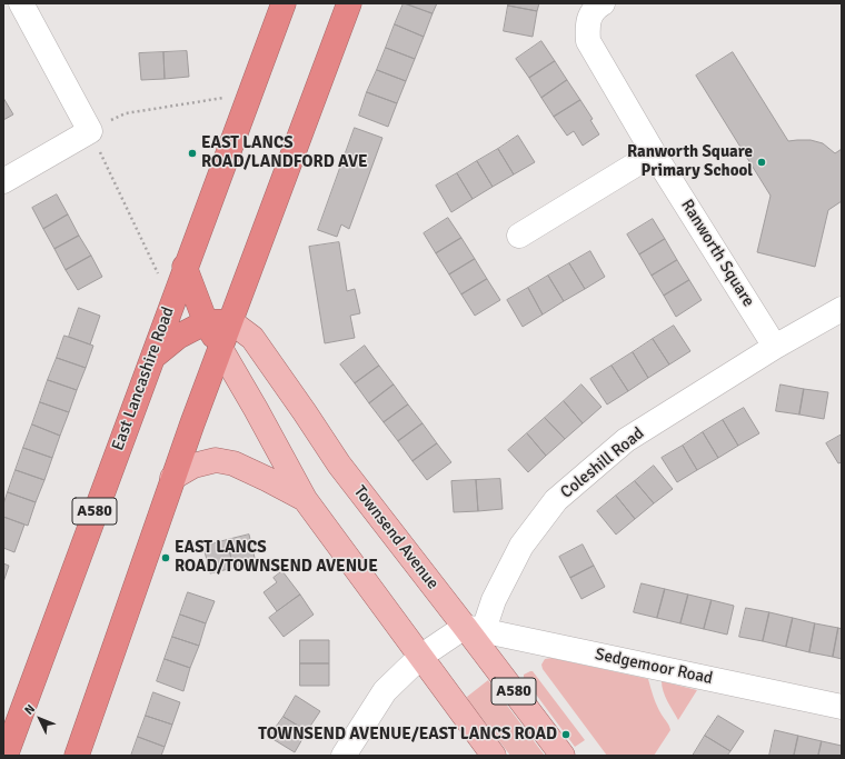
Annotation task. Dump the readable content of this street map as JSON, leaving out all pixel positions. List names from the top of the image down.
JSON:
{
  "streets": {
    "highway": ["East Lancashire Road", "A580"],
    "main road": ["Townsend Avenue"],
    "street": ["Ranworth Square", "Coleshill Road", "Sedgemoor Road"]
  },
  "crossings": [
    ["Ranworth Square", "Coleshill Road"],
    ["Coleshill Road", "Townsend Avenue"],
    ["Coleshill Road", "Sedgemoor Road"],
    ["Townsend Avenue", "Sedgemoor Road"]
  ],
  "places": [
    "EAST LANCS ROAD/LANDFORD AVE",
    "Ranworth Square Primary School",
    "EAST LANCS ROAD/TOWNSEND AVENUE",
    "TOWNSEND AVENUE/EAST LANCS ROAD"
  ],
  "north": "top left"
}
